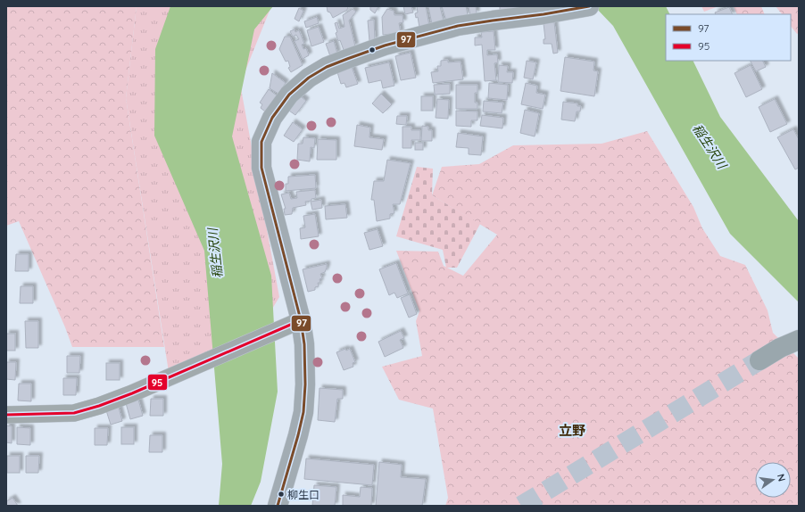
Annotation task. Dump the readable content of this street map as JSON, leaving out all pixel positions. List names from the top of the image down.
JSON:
{
  "districts": ["立野"],
  "water": ["稲生沢川"],
  "places": ["柳生口"],
  "lines": ["transit line 97", "transit line 95"],
  "legend": ["97", "95"],
  "north": "right"
}
